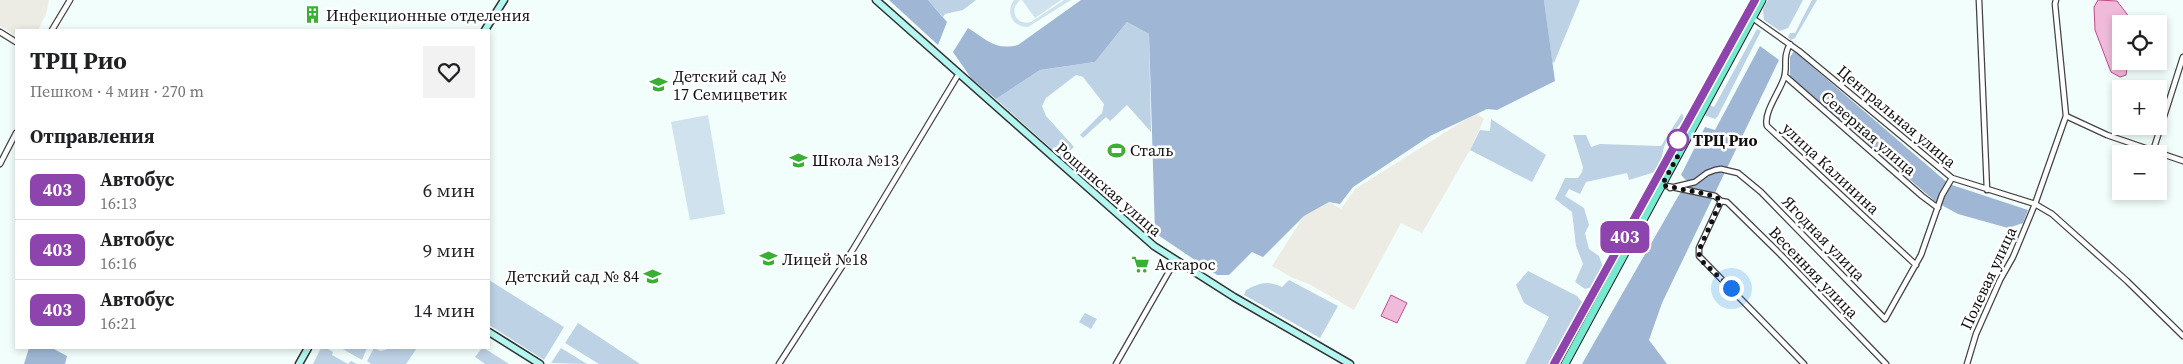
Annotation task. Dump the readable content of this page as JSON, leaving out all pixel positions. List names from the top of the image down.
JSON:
{
  "streets": {
    "main road": ["Рощинская улица"],
    "street": [
      "Центральная улица",
      "Северная улица",
      "улица Калинина",
      "Ягодная улица",
      "Весенняя улица",
      "Полевая улица"
    ]
  },
  "crossings": [
    ["Центральная улица", "Полевая улица"],
    ["Северная улица", "улица Калинина"],
    ["улица Калинина", "Ягодная улица"],
    ["Ягодная улица", "Весенняя улица"]
  ],
  "places": {
    "building": ["Инфекционные отделения"],
    "school or university": [
      "Детский сад № 17 Семицветик",
      "Школа №13",
      "Лицей №18",
      "Детский сад № 84"
    ],
    "other": ["ТРЦ Рио"],
    "sports": ["Сталь"],
    "supermarket": ["Аскарос"]
  },
  "lines": ["bus line 403"],
  "page": {
    "on_map": "403",
    "map_buttons": ["+", "−"],
    "heading": [
      ["ТРЦ Рио", "Пешком · 4 мин · 270 m"],
      "Отправления"
    ],
    "list": [
      {
        "mark": "403",
        "name": "Автобус",
        "note": "16:13",
        "value": "6 мин"
      },
      {
        "mark": "403",
        "name": "Автобус",
        "note": "16:16",
        "value": "9 мин"
      },
      {
        "mark": "403",
        "name": "Автобус",
        "note": "16:21",
        "value": "14 мин"
      }
    ]
  }
}
